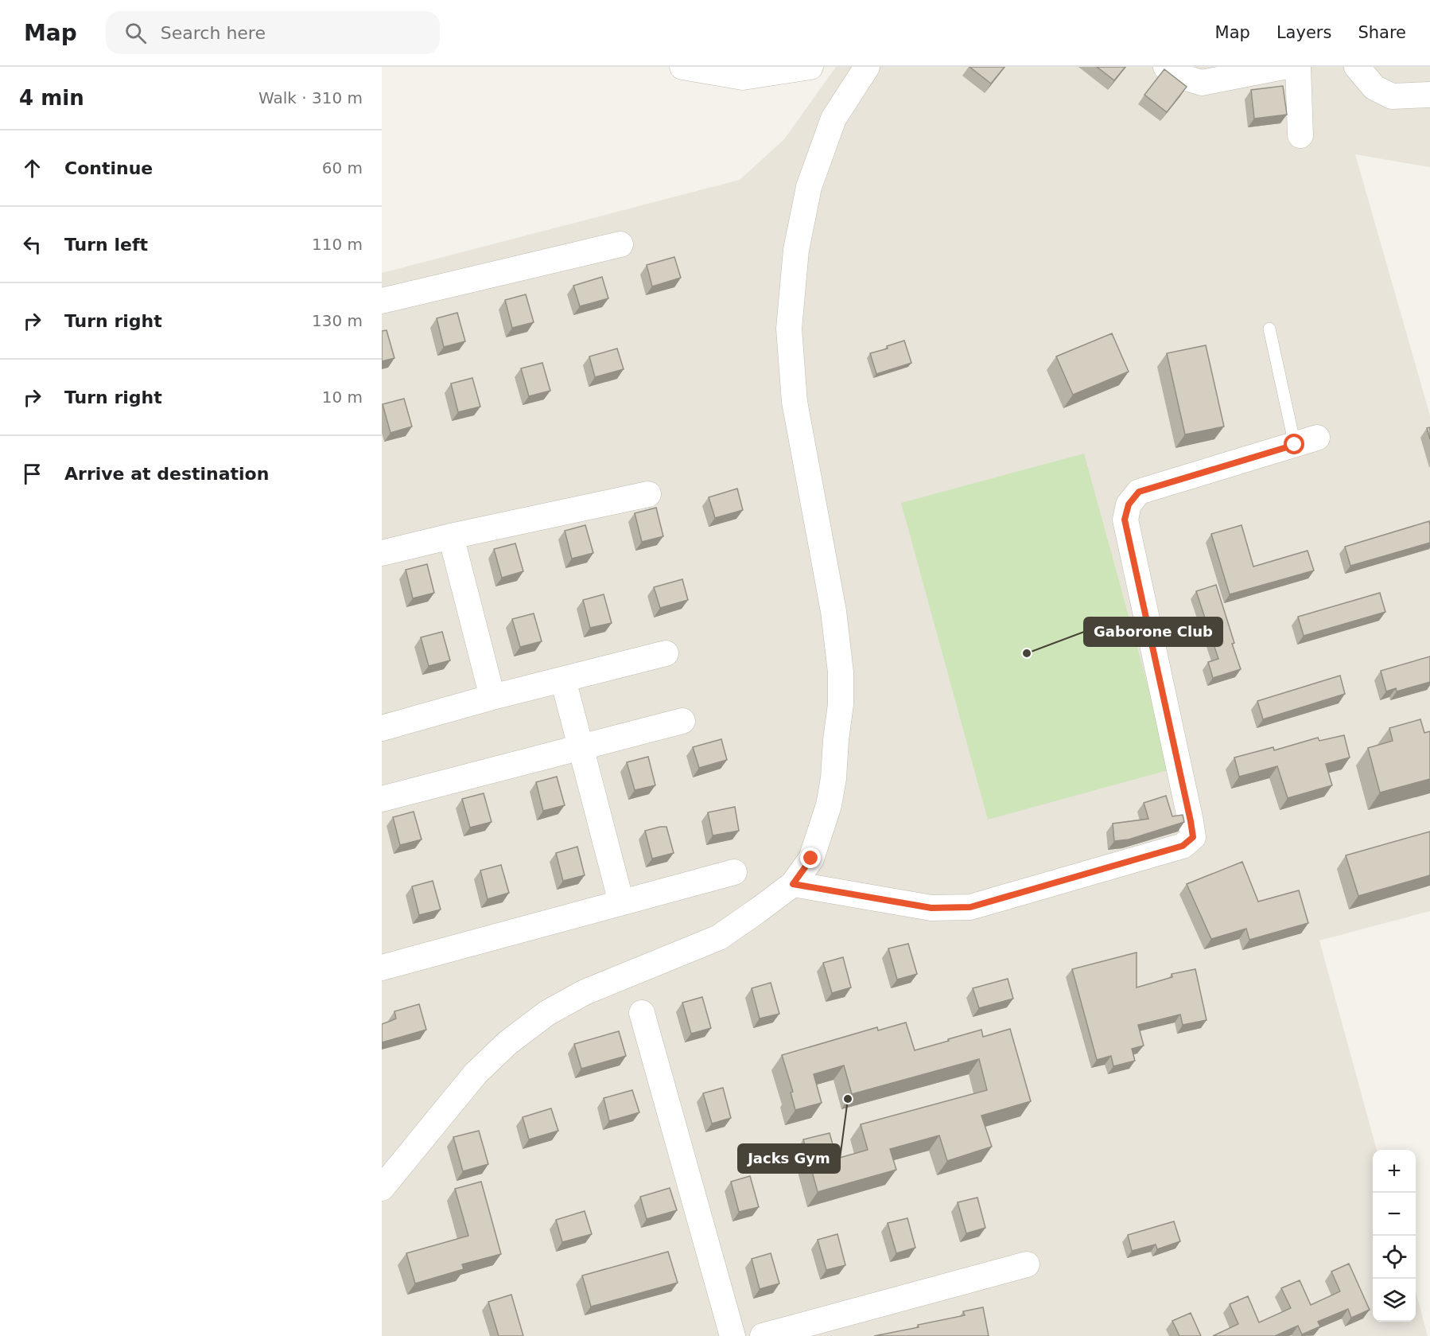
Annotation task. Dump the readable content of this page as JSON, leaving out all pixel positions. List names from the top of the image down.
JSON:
{
  "places": ["Gaborone Club", "Jacks Gym"],
  "page": {
    "header": "Map",
    "search": "Search here",
    "nav": ["Map", "Layers", "Share"],
    "heading": ["4 min", "Walk · 310 m"],
    "list": [
      ["Continue", "60 m"],
      ["Turn left", "110 m"],
      ["Turn right", "130 m"],
      ["Turn right", "10 m"],
      "Arrive at destination"
    ],
    "map_buttons": ["+", "−"]
  }
}
